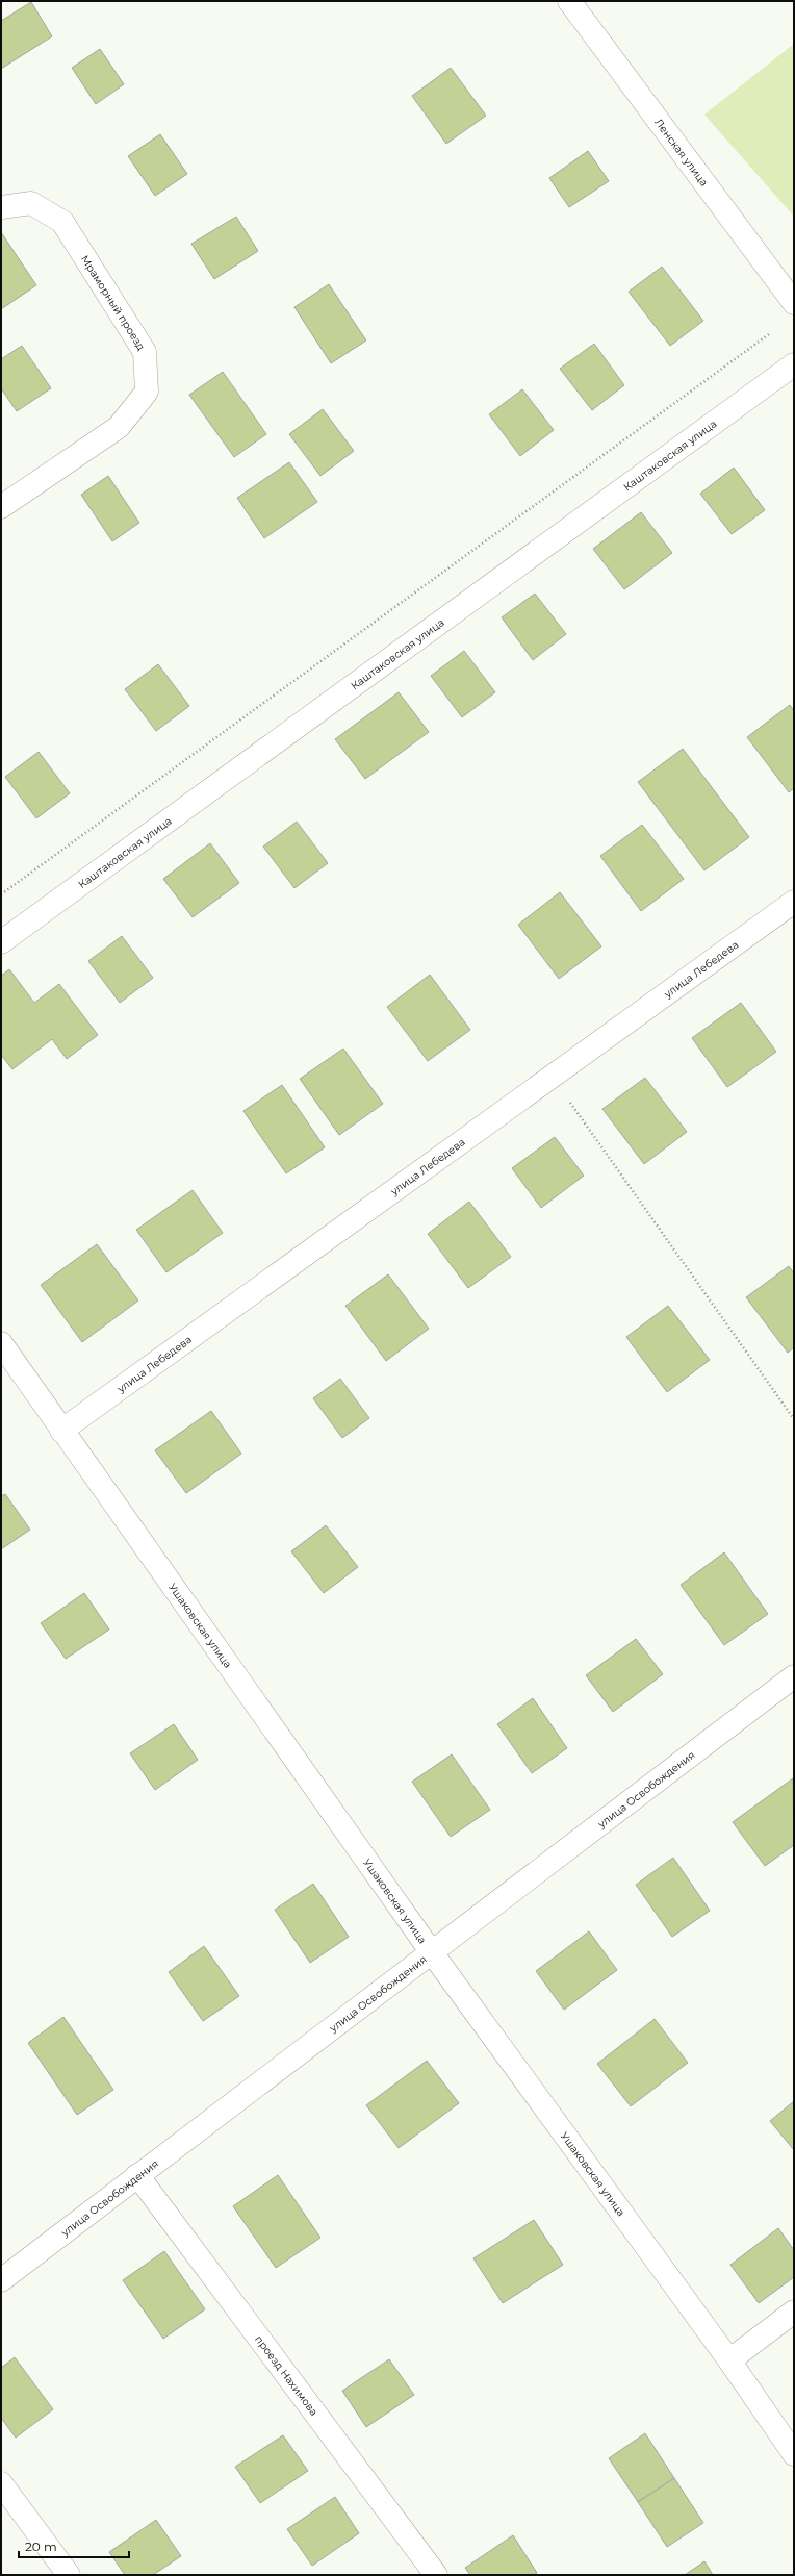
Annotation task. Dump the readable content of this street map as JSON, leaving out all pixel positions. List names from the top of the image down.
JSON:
{
  "streets": {
    "street": [
      "Ленская улица",
      "Мраморный проезд",
      "Каштаковская улица",
      "улица Лебедева",
      "Ушаковская улица",
      "улица Освобождения",
      "проезд Нахимова"
    ]
  },
  "crossings": [
    ["улица Лебедева", "Ушаковская улица"],
    ["Ушаковская улица", "улица Освобождения"],
    ["улица Освобождения", "проезд Нахимова"]
  ],
  "scale_bar": "20 m"
}
